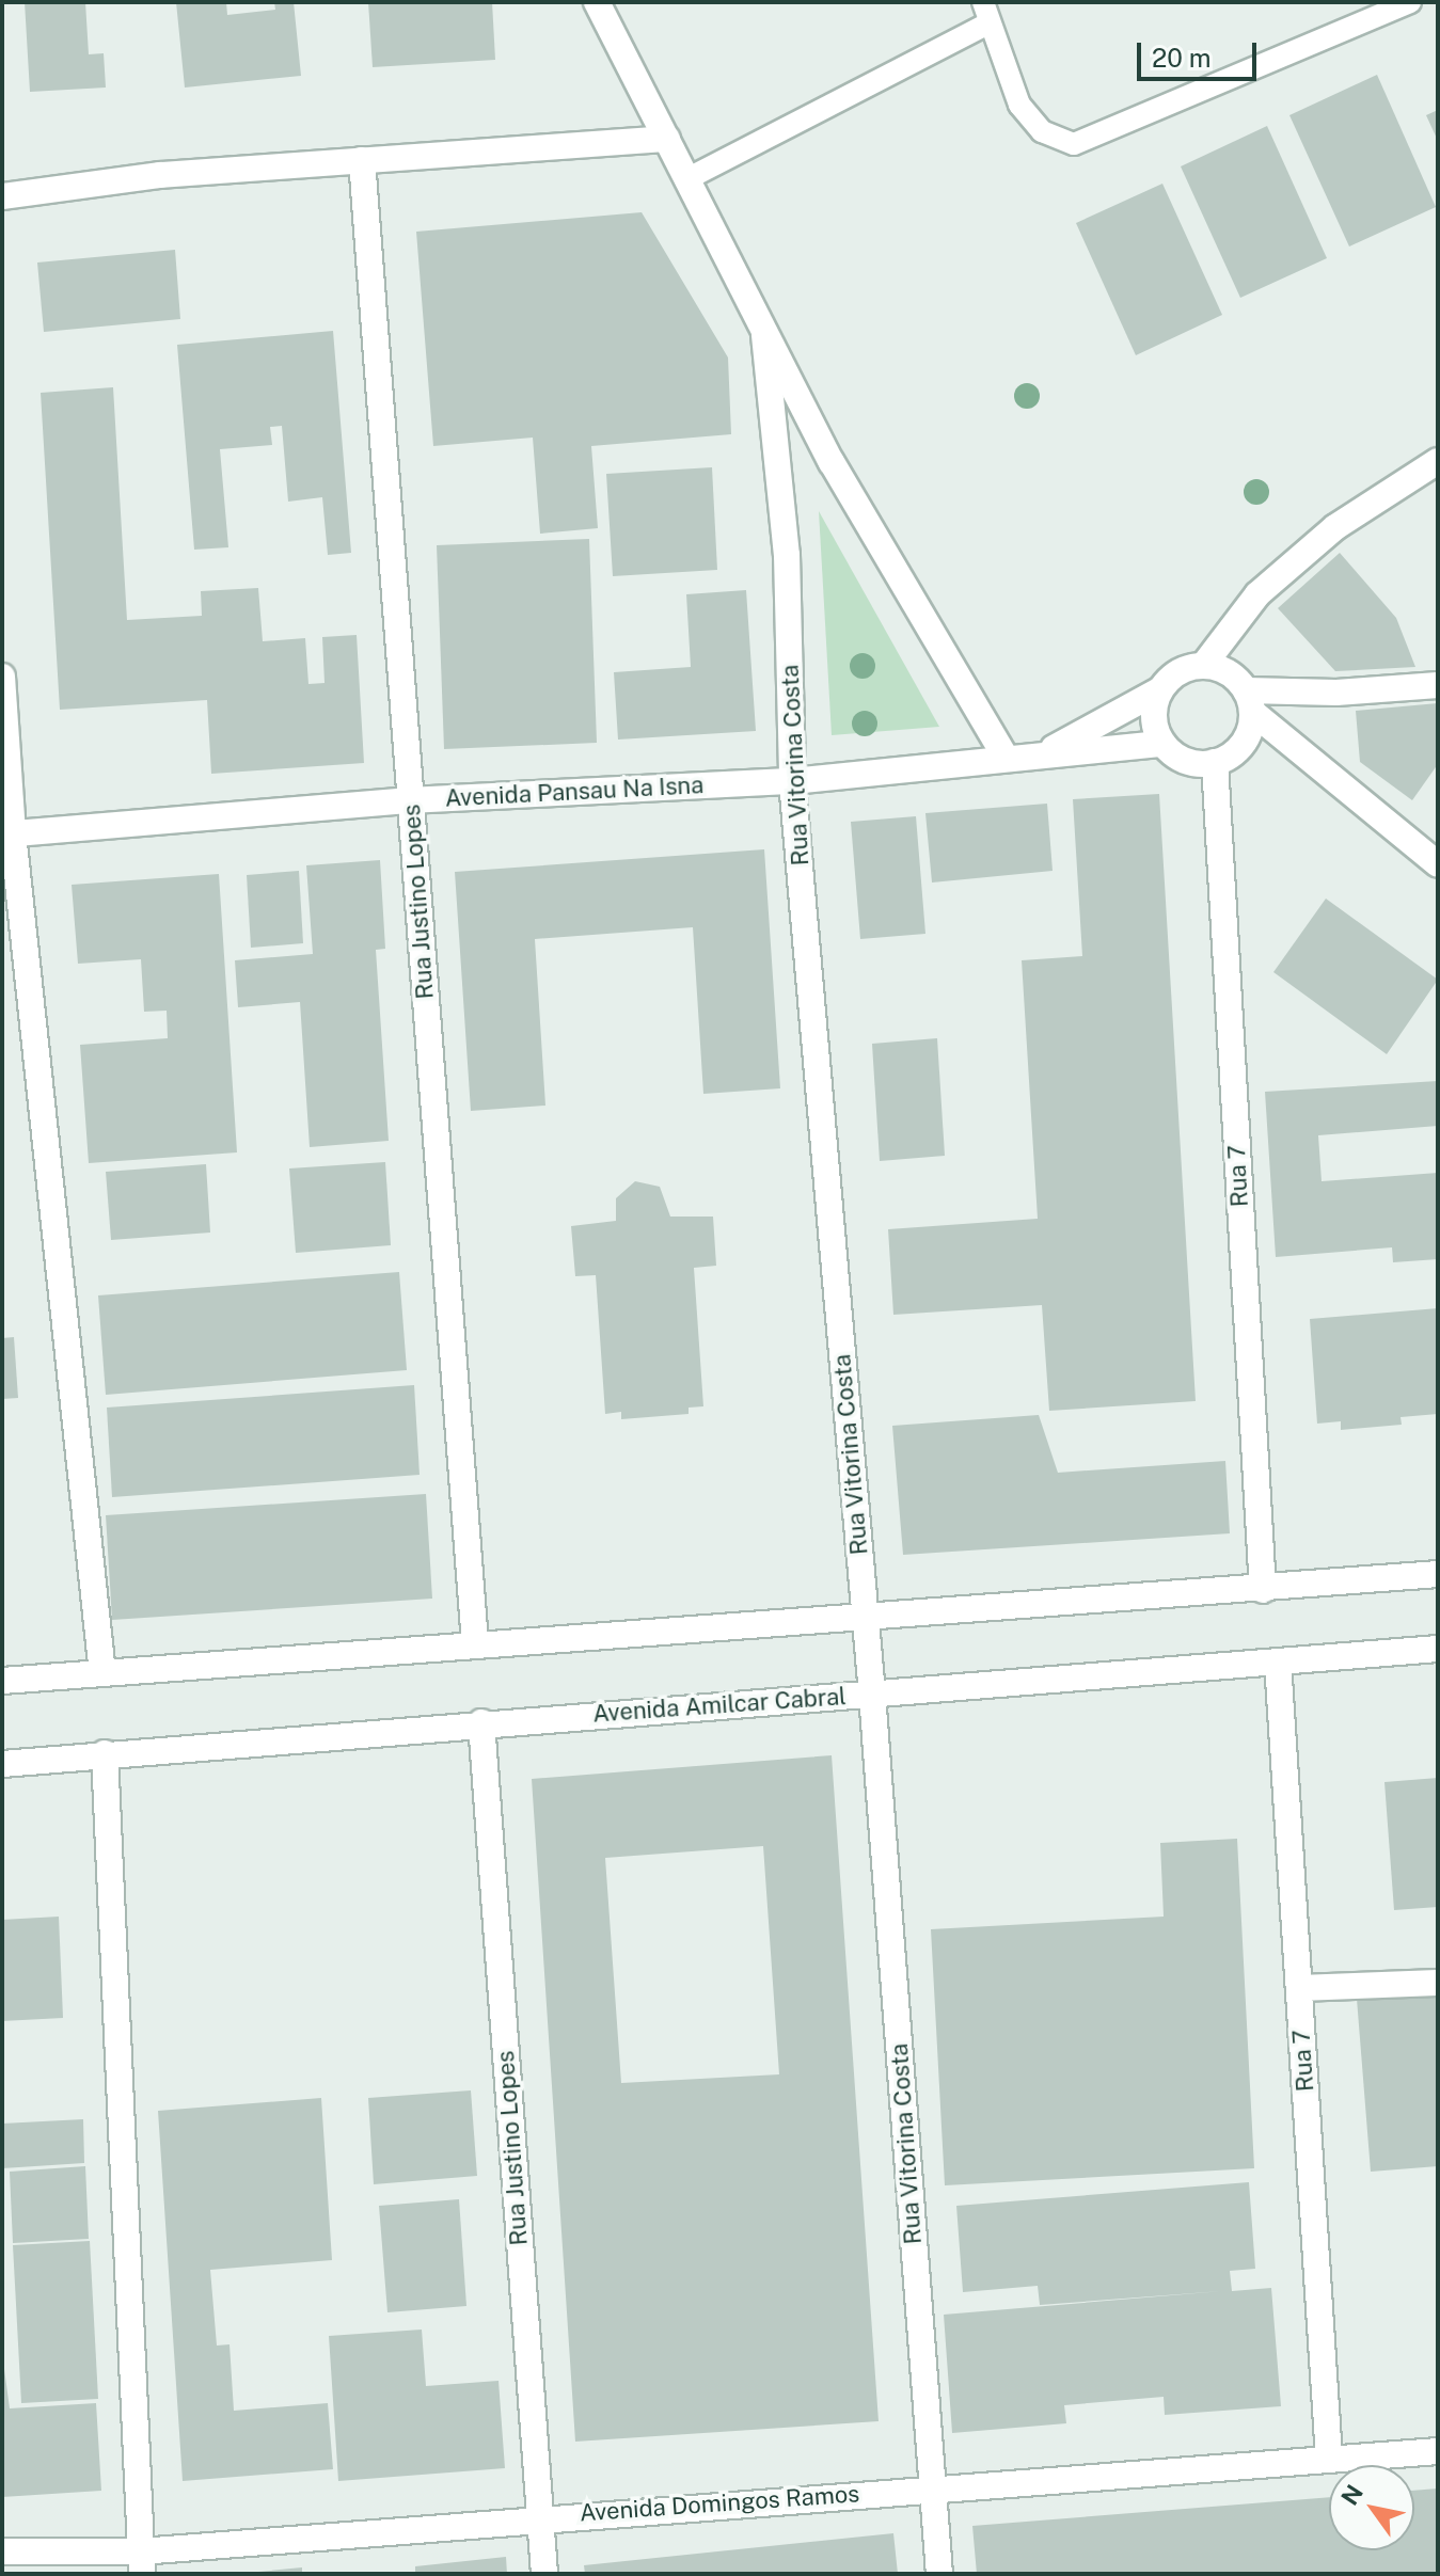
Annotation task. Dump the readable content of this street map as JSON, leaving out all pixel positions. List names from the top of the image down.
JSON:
{
  "streets": {
    "street": [
      "Rua Vitorina Costa",
      "Avenida Pansau Na Isna",
      "Rua Justino Lopes",
      "Rua 7",
      "Avenida Amilcar Cabral",
      "Avenida Domingos Ramos"
    ]
  },
  "crossings": [
    ["Rua Vitorina Costa", "Avenida Pansau Na Isna"],
    ["Rua Vitorina Costa", "Avenida Amilcar Cabral"],
    ["Rua Vitorina Costa", "Avenida Domingos Ramos"],
    ["Avenida Pansau Na Isna", "Rua Justino Lopes"],
    ["Avenida Pansau Na Isna", "Rua 7"],
    ["Rua Justino Lopes", "Avenida Amilcar Cabral"],
    ["Rua Justino Lopes", "Avenida Domingos Ramos"],
    ["Rua 7", "Avenida Amilcar Cabral"],
    ["Rua 7", "Avenida Domingos Ramos"]
  ],
  "scale_bar": "20 m",
  "north": "top left"
}
